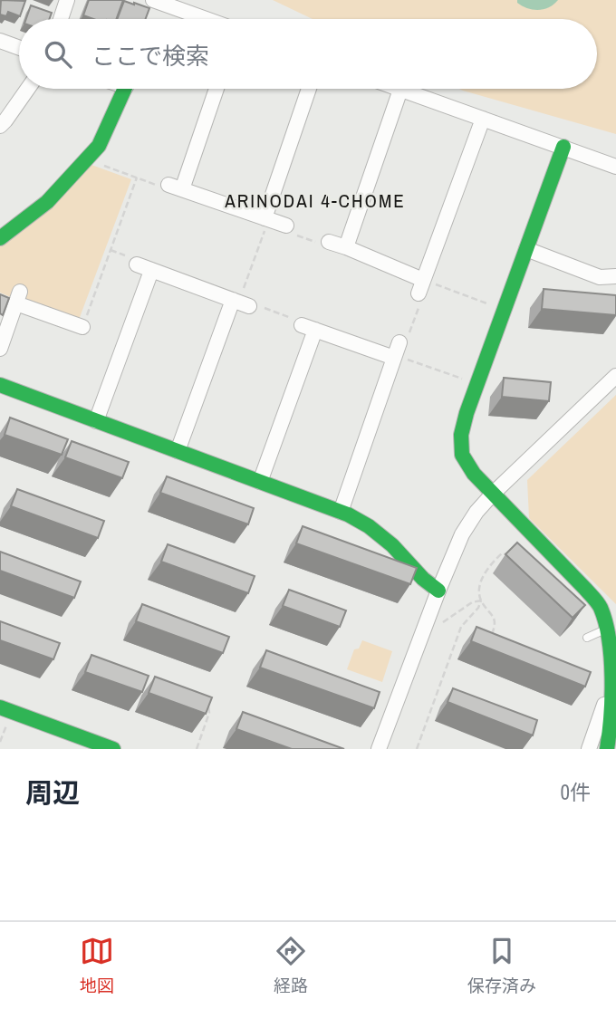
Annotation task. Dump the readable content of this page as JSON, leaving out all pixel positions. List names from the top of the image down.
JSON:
{
  "districts": ["ARINODAI 4-CHOME"],
  "page": {
    "search": "ここで検索",
    "heading": ["周辺", "0件"],
    "nav": ["地図", "経路", "保存済み"]
  }
}
